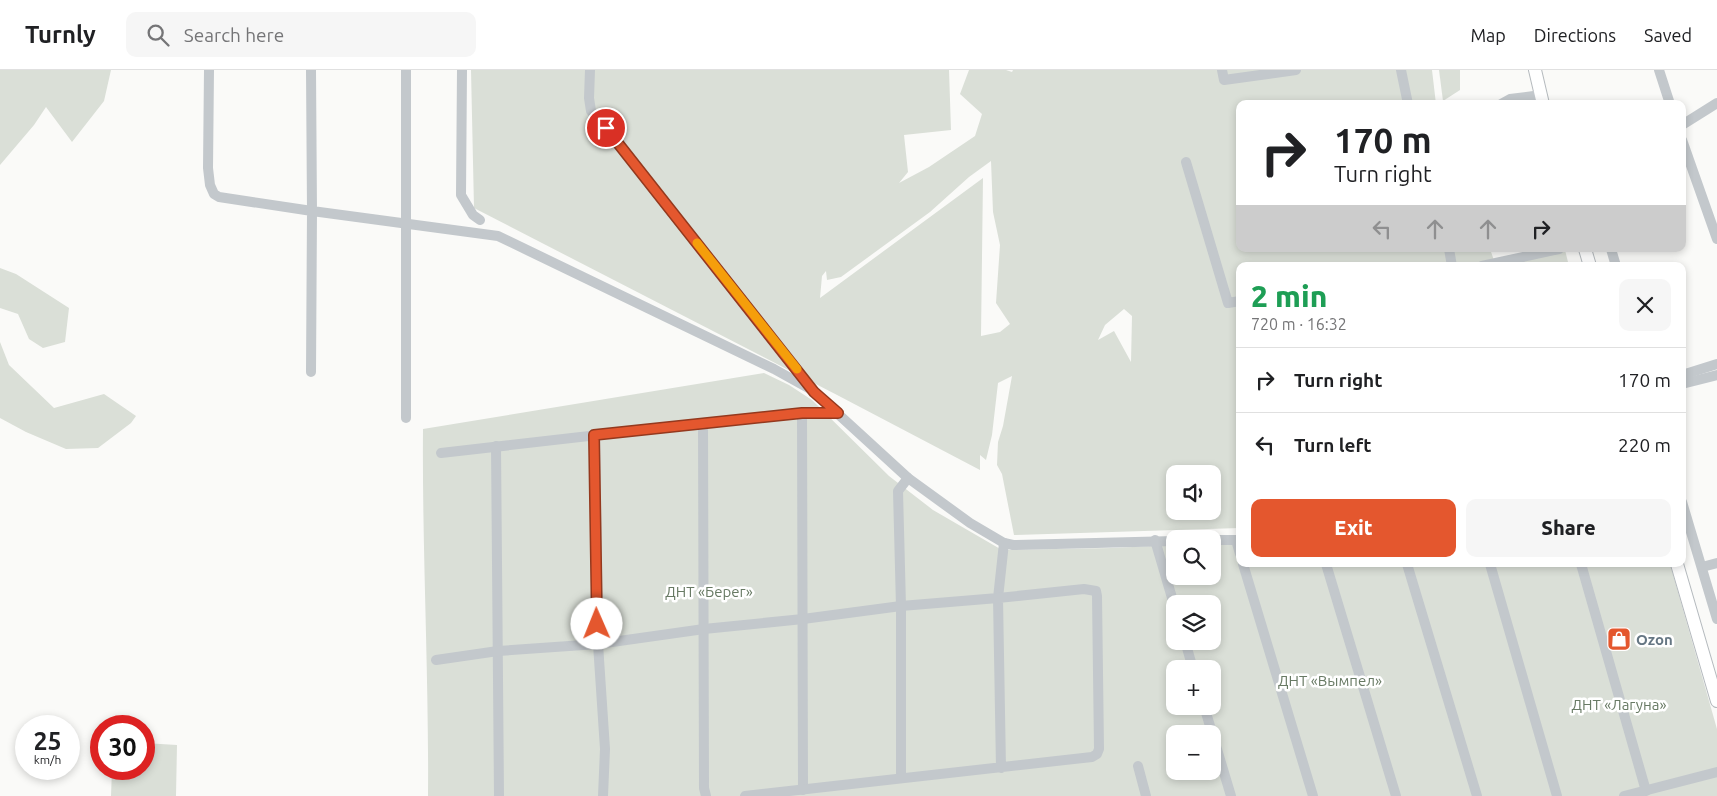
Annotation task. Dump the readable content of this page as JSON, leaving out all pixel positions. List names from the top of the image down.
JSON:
{
  "parks": ["ДНТ «Берег»", "ДНТ «Вымпел»", "ДНТ «Лагуна»"],
  "places": {
    "shop": ["Ozon"]
  },
  "page": {
    "header": "Turnly",
    "search": "Search here",
    "nav": ["Map", "Directions", "Saved"],
    "turn": ["170 m", "Turn right"],
    "heading": ["2 min", "720 m · 16:32"],
    "list": [
      {
        "name": "Turn right",
        "value": "170 m"
      },
      {
        "name": "Turn left",
        "value": "220 m"
      }
    ],
    "map_buttons": ["+", "−"],
    "buttons": ["Exit", "Share"],
    "speed": "25 km/h",
    "limit": "30"
  }
}
